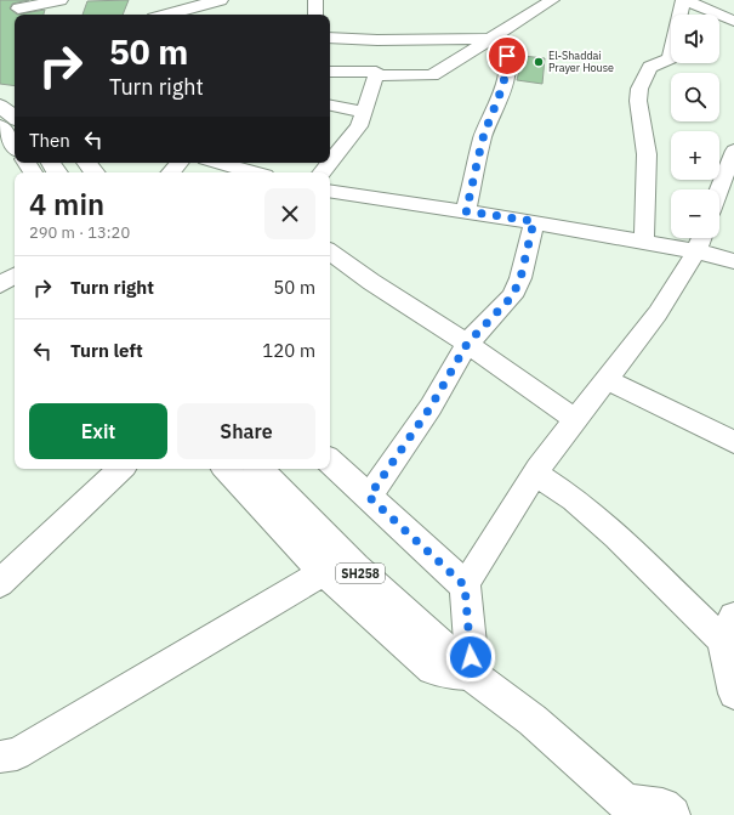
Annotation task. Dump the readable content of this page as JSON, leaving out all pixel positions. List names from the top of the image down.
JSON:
{
  "streets": {
    "main road": ["SH258"]
  },
  "places": ["El-Shaddai Prayer House"],
  "page": {
    "map_buttons": ["+", "−"],
    "turn": ["50 m", "Turn right"],
    "then": "Then",
    "heading": ["4 min", "290 m · 13:20"],
    "list": [
      {
        "name": "Turn right",
        "value": "50 m"
      },
      {
        "name": "Turn left",
        "value": "120 m"
      }
    ],
    "buttons": ["Exit", "Share"]
  }
}
